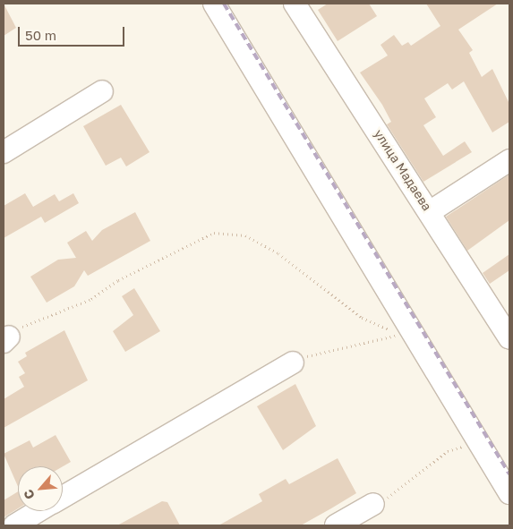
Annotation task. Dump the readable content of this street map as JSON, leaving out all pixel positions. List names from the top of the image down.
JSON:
{
  "streets": {
    "street": ["улица Мадаева"]
  },
  "scale_bar": "50 m",
  "north": "bottom left"
}
